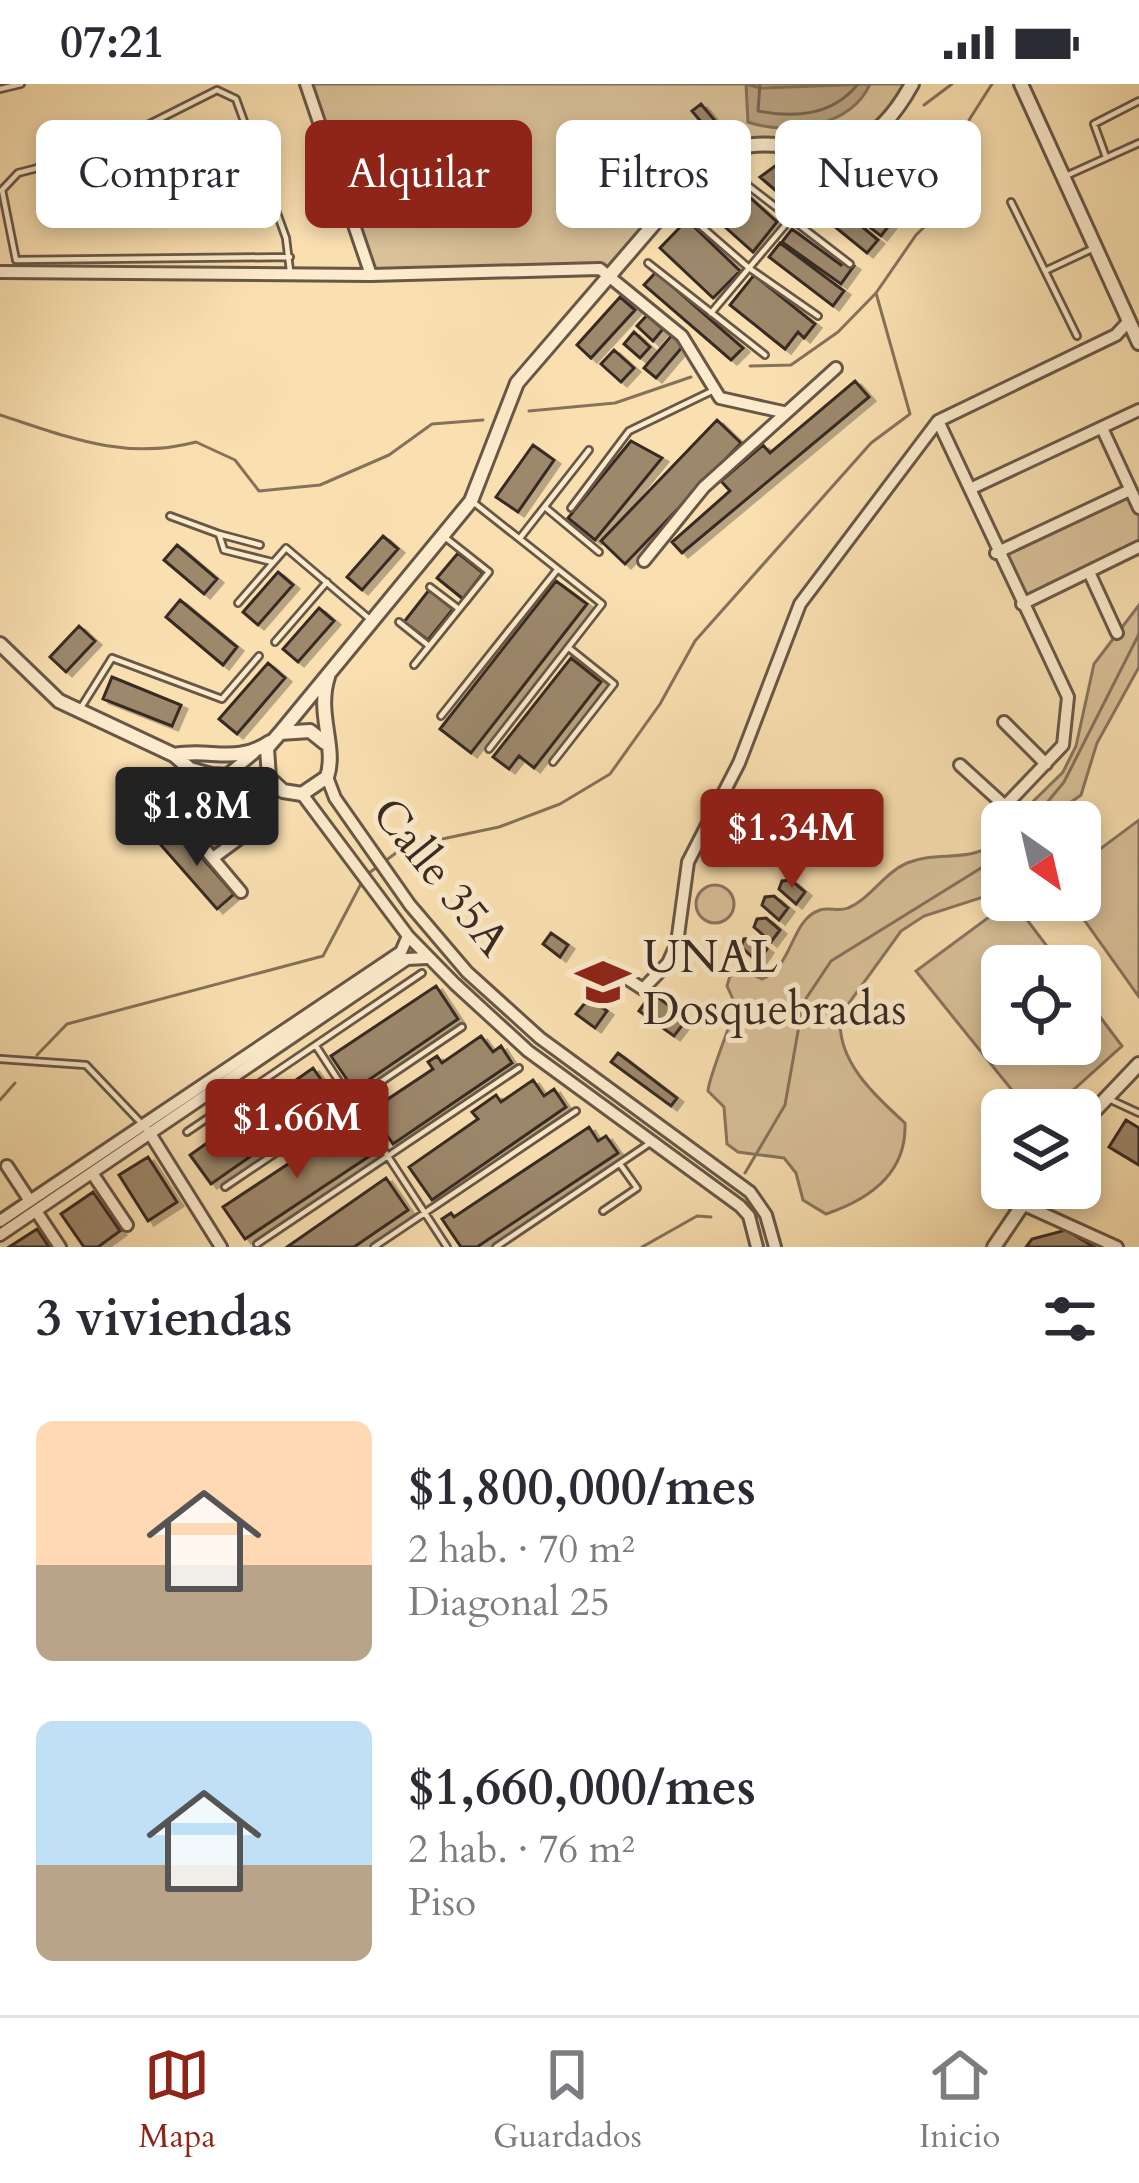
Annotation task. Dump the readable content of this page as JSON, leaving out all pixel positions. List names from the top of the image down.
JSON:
{
  "streets": {
    "street": ["Calle 35A"]
  },
  "places": {
    "school or university": ["UNAL Dosquebradas"]
  },
  "north": "bottom right",
  "page": {
    "status": "07:21",
    "chip": [
      "Comprar",
      "Alquilar",
      "Filtros",
      "Nuevo"
    ],
    "price": ["$1.8M", "$1.34M", "$1.66M"],
    "heading": "3 viviendas",
    "list": [
      {
        "name": "$1,800,000/mes",
        "note": "2 hab. · 70 m² · Diagonal 25"
      },
      {
        "name": "$1,660,000/mes",
        "note": "2 hab. · 76 m² · Piso"
      }
    ],
    "tabs": ["Mapa", "Guardados", "Inicio"]
  }
}
